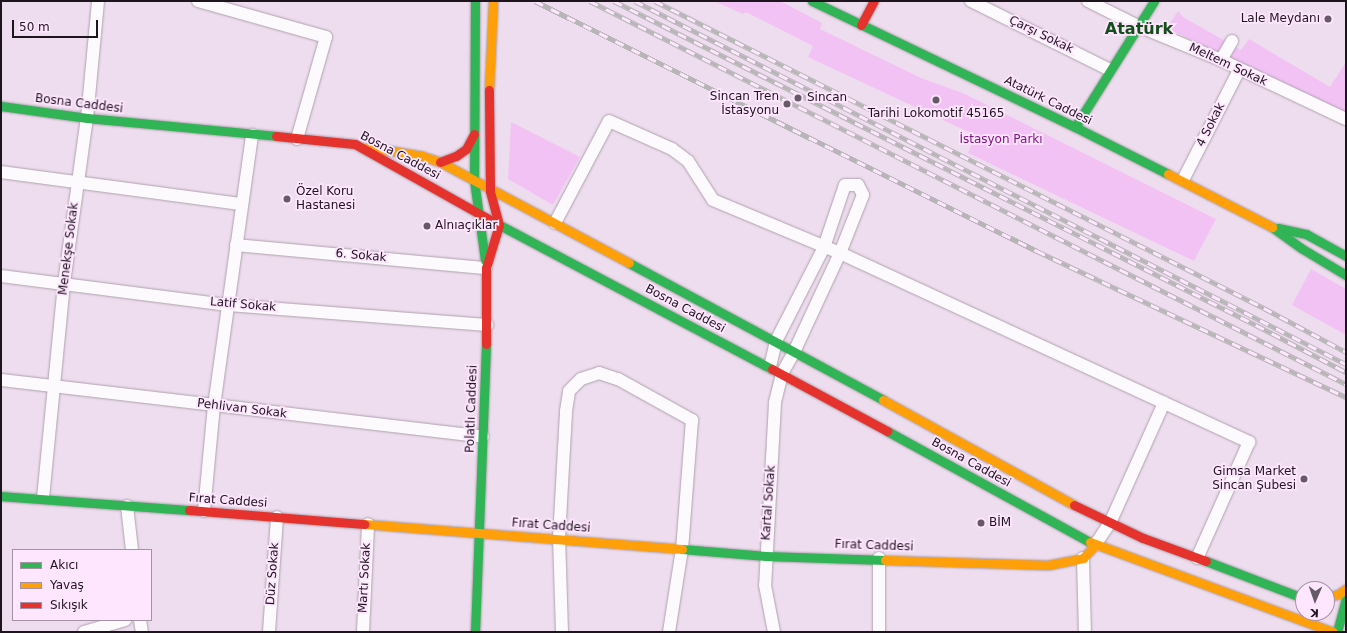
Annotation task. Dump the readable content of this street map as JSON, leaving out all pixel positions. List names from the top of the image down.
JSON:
{
  "streets": {
    "street": [
      "Çarşı Sokak",
      "Meltem Sokak",
      "Atatürk Caddesi",
      "Bosna Caddesi",
      "4 Sokak",
      "Menekşe Sokak",
      "6. Sokak",
      "Latif Sokak",
      "Pehlivan Sokak",
      "Polatlı Caddesi",
      "Fırat Caddesi",
      "Kartal Sokak",
      "Düz Sokak",
      "Martı Sokak"
    ]
  },
  "crossings": [
    ["Meltem Sokak", "4 Sokak"],
    ["Atatürk Caddesi", "4 Sokak"],
    ["Bosna Caddesi", "Menekşe Sokak"],
    ["Bosna Caddesi", "Polatlı Caddesi"],
    ["Bosna Caddesi", "Kartal Sokak"],
    ["Menekşe Sokak", "Latif Sokak"],
    ["Menekşe Sokak", "Pehlivan Sokak"],
    ["Menekşe Sokak", "Fırat Caddesi"],
    ["6. Sokak", "Polatlı Caddesi"],
    ["Latif Sokak", "Polatlı Caddesi"],
    ["Pehlivan Sokak", "Polatlı Caddesi"],
    ["Polatlı Caddesi", "Fırat Caddesi"],
    ["Fırat Caddesi", "Kartal Sokak"],
    ["Fırat Caddesi", "Düz Sokak"],
    ["Fırat Caddesi", "Martı Sokak"]
  ],
  "districts": ["Atatürk"],
  "parks": ["İstasyon Parkı"],
  "places": [
    "Lale Meydanı",
    "Sincan",
    "Tarihi Lokomotif 45165",
    "Sincan Tren İstasyonu",
    "Özel Koru Hastanesi",
    "Alnıaçıklar",
    "Gimsa Market Sincan Şubesi",
    "BİM"
  ],
  "legend": ["Akıcı", "Yavaş", "Sıkışık"],
  "scale_bar": "50 m",
  "north": "bottom"
}
